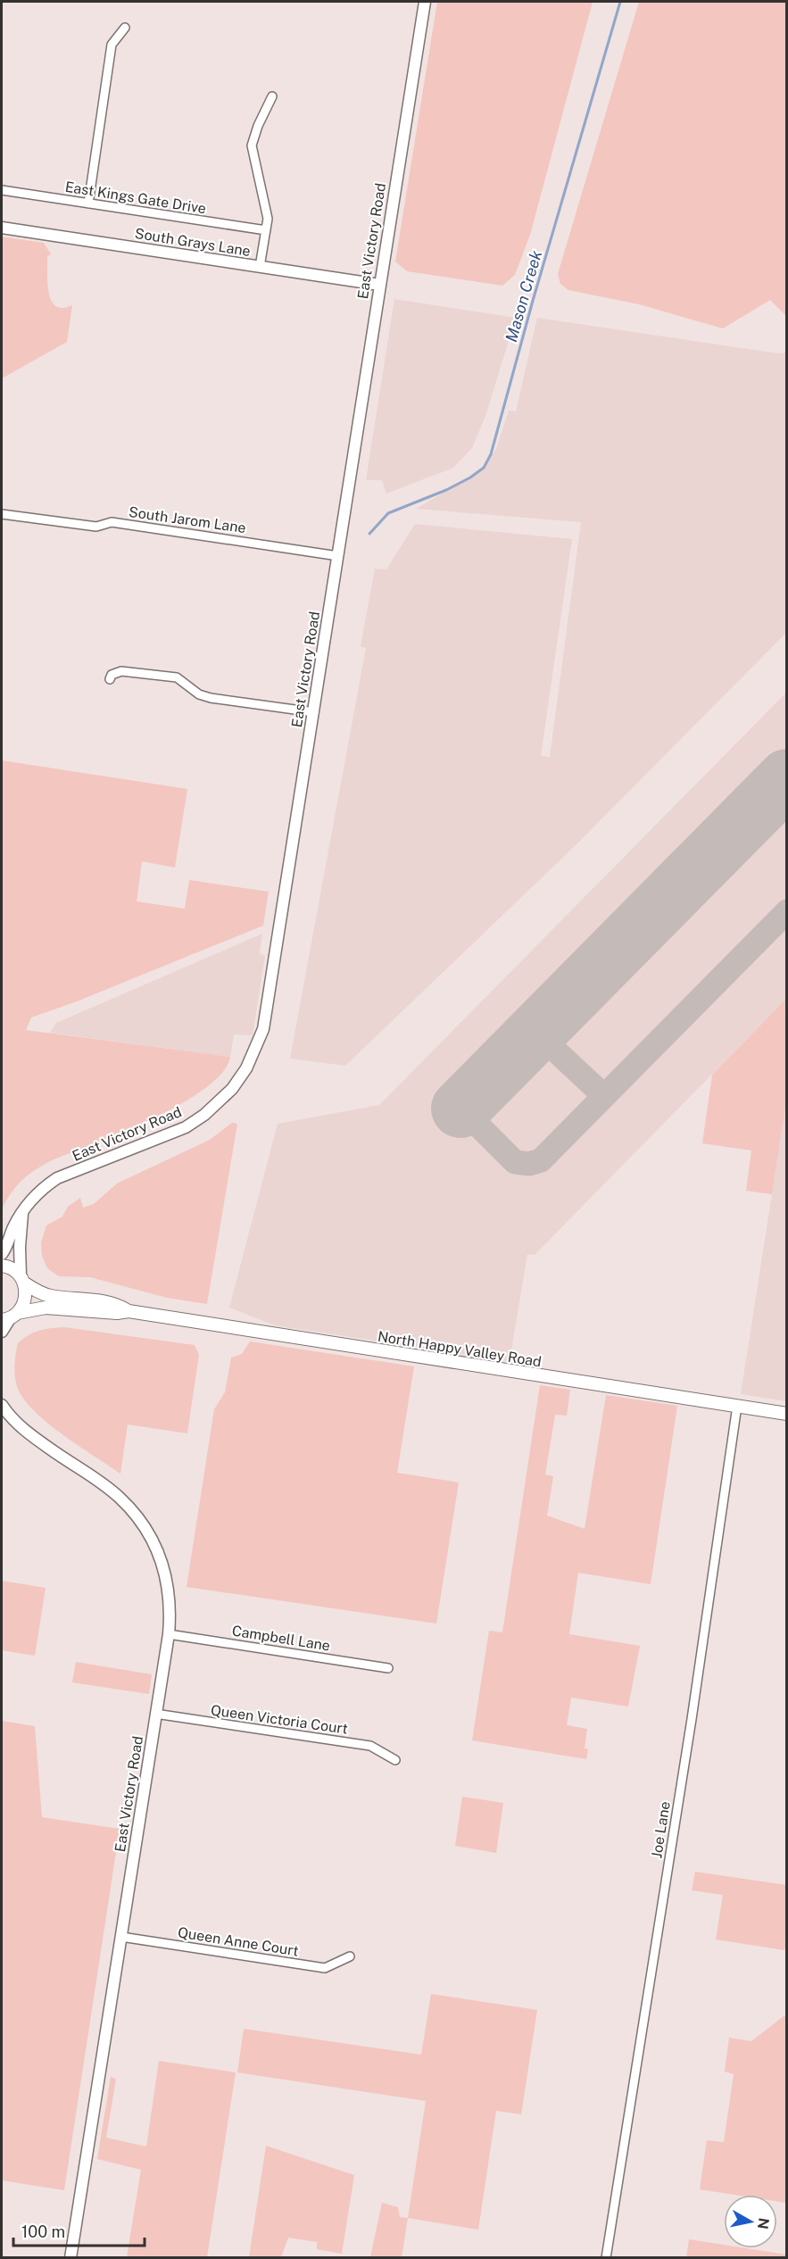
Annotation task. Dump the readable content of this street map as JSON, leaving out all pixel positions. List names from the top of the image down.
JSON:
{
  "streets": {
    "main road": ["North Happy Valley Road"],
    "street": [
      "East Kings Gate Drive",
      "East Victory Road",
      "South Grays Lane",
      "South Jarom Lane",
      "Campbell Lane",
      "Queen Victoria Court",
      "Joe Lane",
      "Queen Anne Court"
    ]
  },
  "crossings": [
    ["East Victory Road", "South Grays Lane"],
    ["East Victory Road", "South Jarom Lane"],
    ["East Victory Road", "Campbell Lane"],
    ["East Victory Road", "Queen Victoria Court"],
    ["East Victory Road", "Queen Anne Court"],
    ["North Happy Valley Road", "Joe Lane"]
  ],
  "water": ["Mason Creek"],
  "scale_bar": "100 m",
  "north": "right"
}
